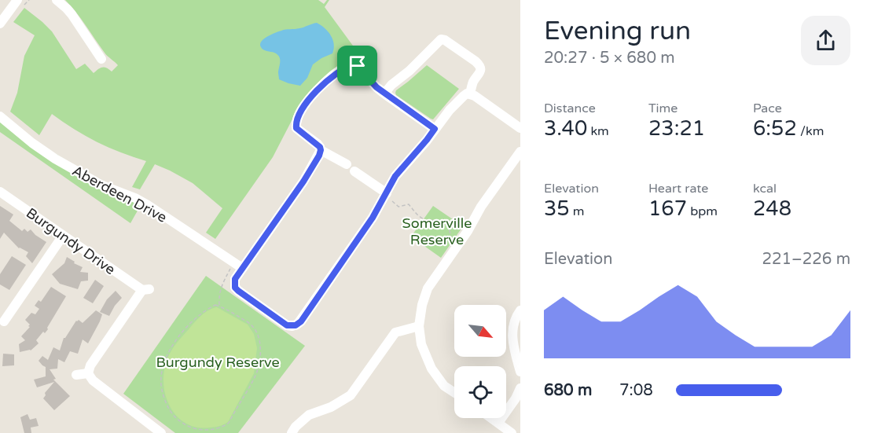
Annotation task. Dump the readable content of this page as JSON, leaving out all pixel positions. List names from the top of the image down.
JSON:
{
  "streets": {
    "street": ["Aberdeen Drive", "Burgundy Drive"]
  },
  "parks": ["Somerville Reserve", "Burgundy Reserve"],
  "north": "bottom right",
  "page": {
    "heading": ["Evening run", "20:27 · 5 × 680 m"],
    "stats": [
      ["Distance", "3.40 km"],
      ["Time", "23:21"],
      ["Pace", "6:52 /km"],
      ["Elevation", "35 m"],
      ["Heart rate", "167 bpm"],
      ["kcal", "248"]
    ],
    "chart": ["Elevation", "221–226 m"],
    "list": [
      {
        "name": "680 m",
        "note": "7:08"
      }
    ]
  }
}
